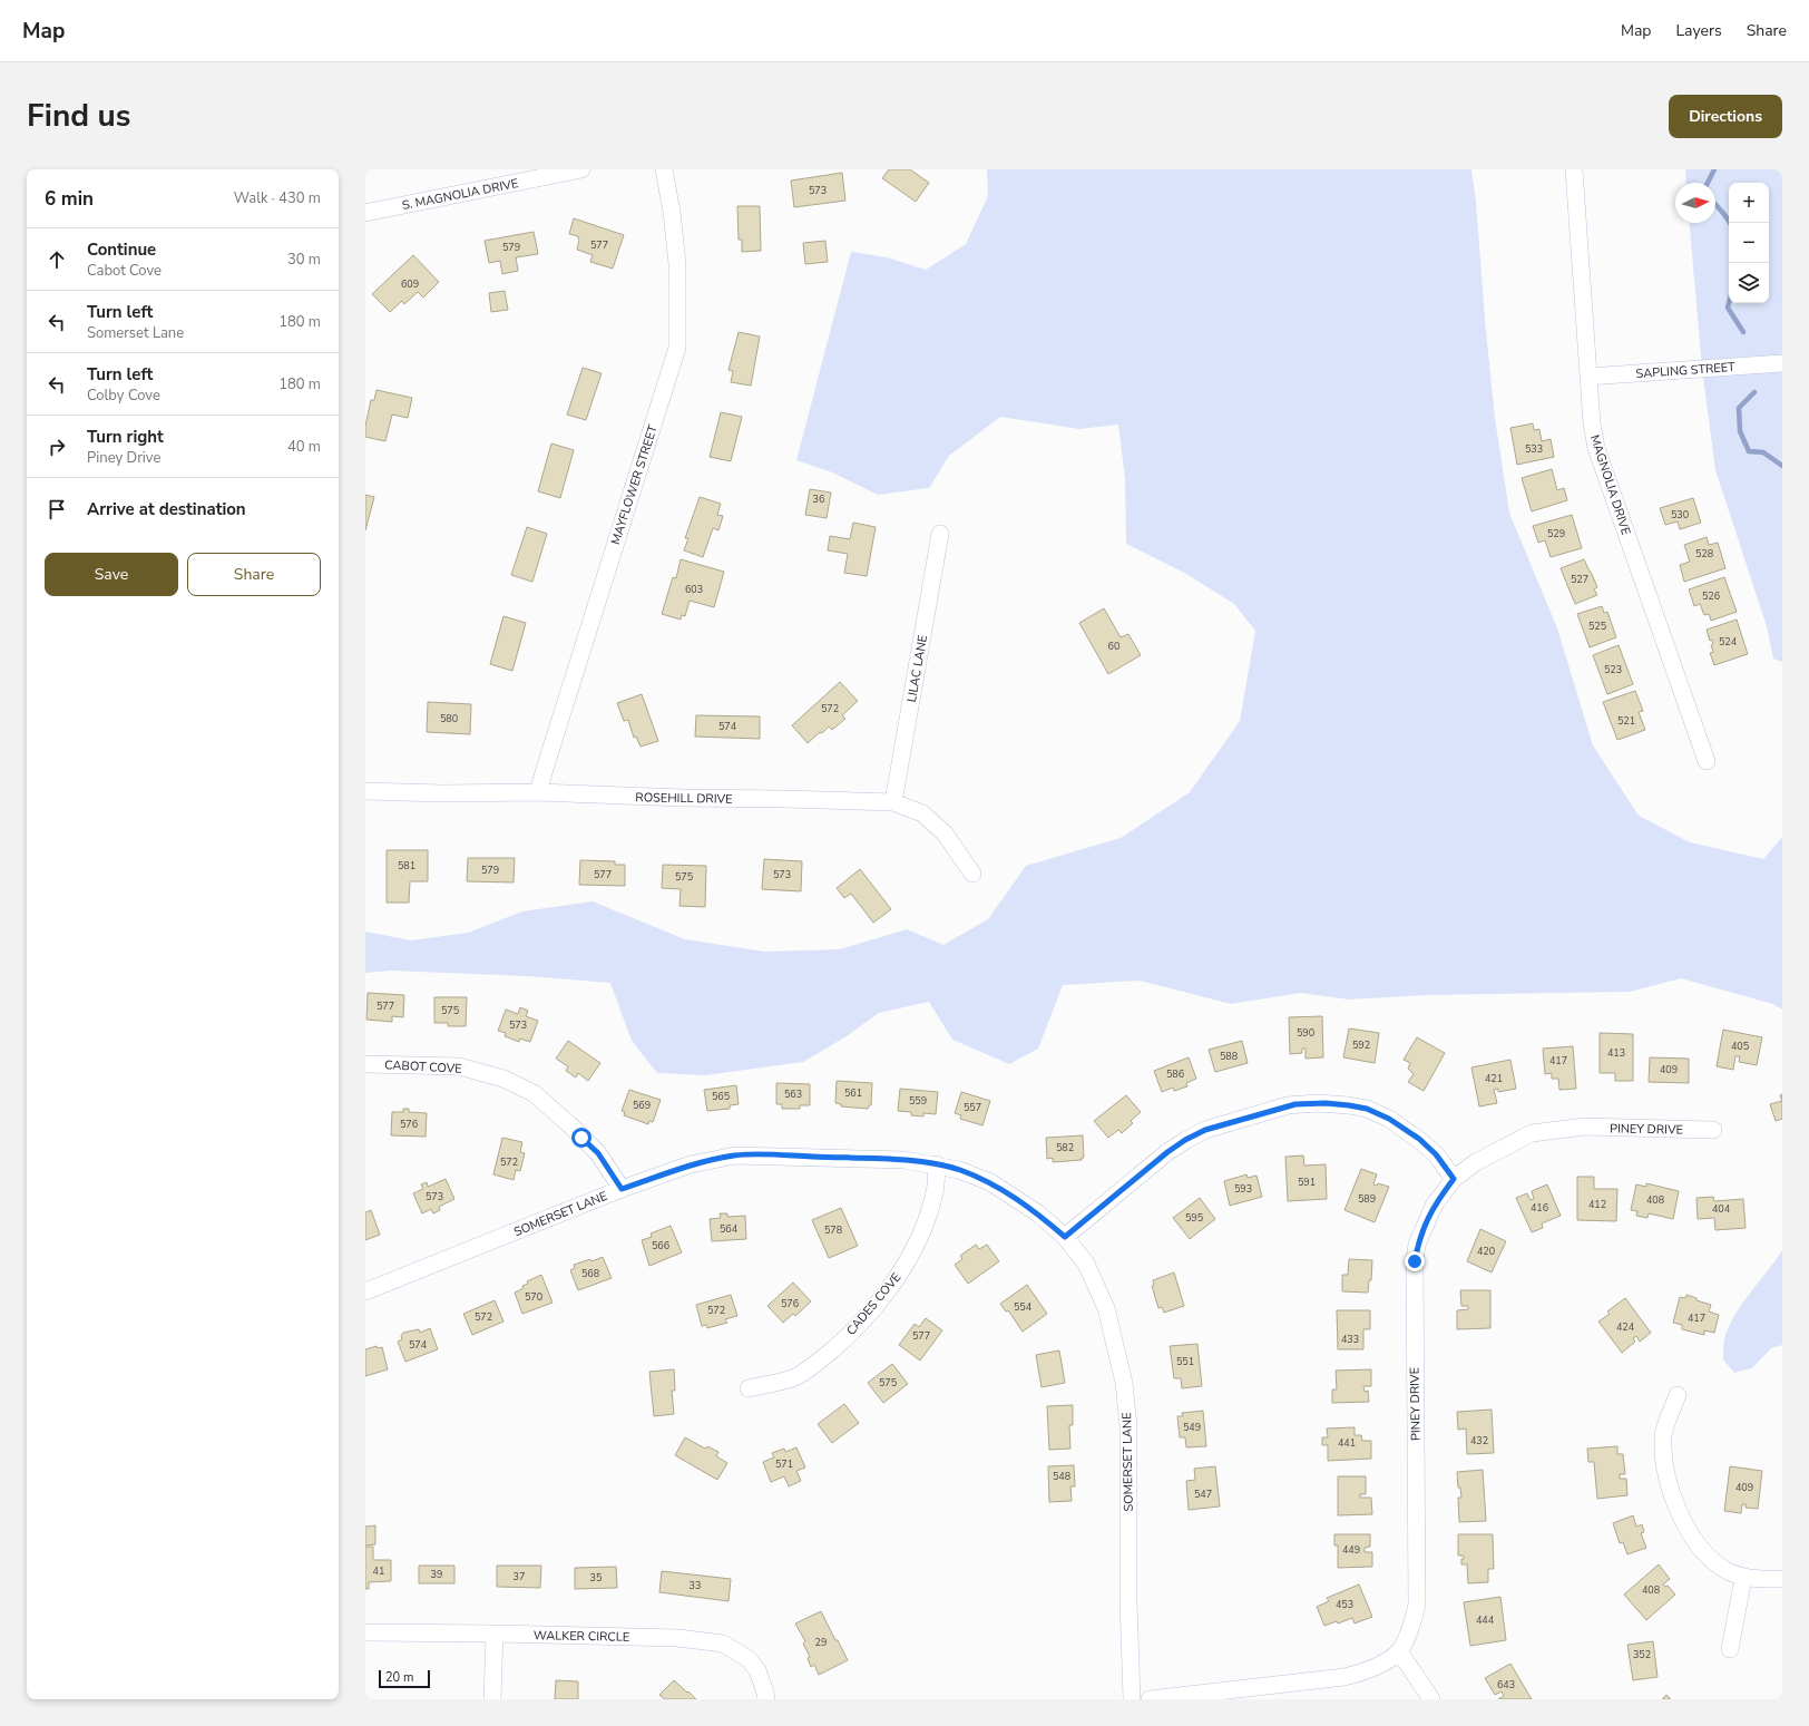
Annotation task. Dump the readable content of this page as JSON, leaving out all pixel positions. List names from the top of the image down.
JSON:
{
  "streets": {
    "street": [
      "S. MAGNOLIA DRIVE",
      "SAPLING STREET",
      "MAYFLOWER STREET",
      "MAGNOLIA DRIVE",
      "LILAC LANE",
      "ROSEHILL DRIVE",
      "CABOT COVE",
      "PINEY DRIVE",
      "SOMERSET LANE",
      "CADES COVE",
      "WALKER CIRCLE"
    ]
  },
  "crossings": [
    ["SAPLING STREET", "MAGNOLIA DRIVE"],
    ["MAYFLOWER STREET", "ROSEHILL DRIVE"],
    ["LILAC LANE", "ROSEHILL DRIVE"],
    ["CABOT COVE", "SOMERSET LANE"],
    ["SOMERSET LANE", "CADES COVE"]
  ],
  "house_numbers": [
    "573",
    "577",
    "579",
    "609",
    "533",
    "36",
    "530",
    "529",
    "528",
    "527",
    "603",
    "526",
    "525",
    "524",
    "60",
    "523",
    "572",
    "580",
    "521",
    "574",
    "581",
    "579",
    "577",
    "573",
    "575",
    "577",
    "575",
    "573",
    "590",
    "592",
    "405",
    "413",
    "588",
    "417",
    "409",
    "586",
    "421",
    "561",
    "563",
    "565",
    "559",
    "569",
    "557",
    "576",
    "582",
    "572",
    "591",
    "593",
    "573",
    "589",
    "408",
    "412",
    "416",
    "404",
    "595",
    "564",
    "578",
    "566",
    "420",
    "568",
    "570",
    "576",
    "554",
    "572",
    "572",
    "417",
    "424",
    "577",
    "433",
    "574",
    "551",
    "575",
    "549",
    "432",
    "441",
    "571",
    "548",
    "409",
    "547",
    "449",
    "41",
    "39",
    "37",
    "35",
    "33",
    "408",
    "453",
    "444",
    "29",
    "352",
    "643"
  ],
  "scale_bar": "20 m",
  "north": "right",
  "page": {
    "header": "Map",
    "nav": ["Map", "Layers", "Share"],
    "title": "Find us",
    "buttons": [
      "Directions",
      ["Save", "Share"]
    ],
    "heading": ["6 min", "Walk · 430 m"],
    "map_buttons": ["+", "−"],
    "list": [
      ["Continue", "Cabot Cove", "30 m"],
      ["Turn left", "Somerset Lane", "180 m"],
      ["Turn left", "Colby Cove", "180 m"],
      ["Turn right", "Piney Drive", "40 m"],
      "Arrive at destination"
    ],
    "scale": "20 m"
  }
}
